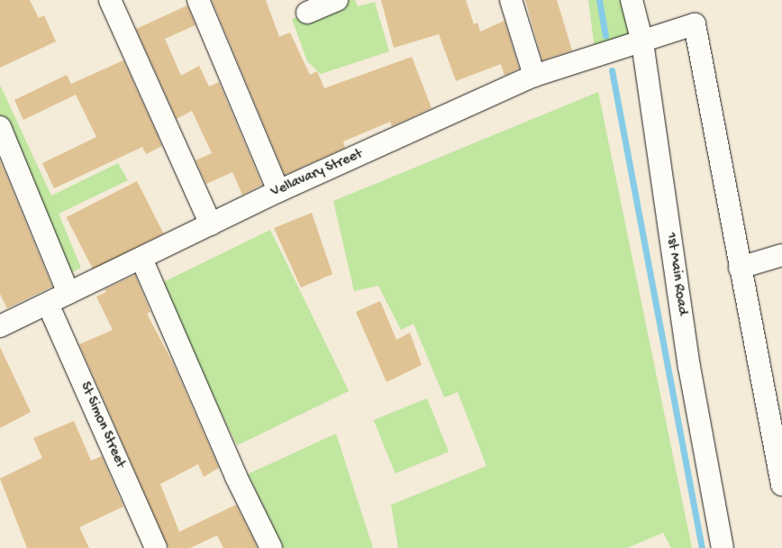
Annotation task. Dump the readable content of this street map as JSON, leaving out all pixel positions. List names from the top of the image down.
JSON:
{
  "streets": {
    "street": ["Vellavary Street", "1st Main Road", "St Simon Street"]
  },
  "crossings": [
    ["Vellavary Street", "1st Main Road"],
    ["Vellavary Street", "St Simon Street"]
  ]
}
